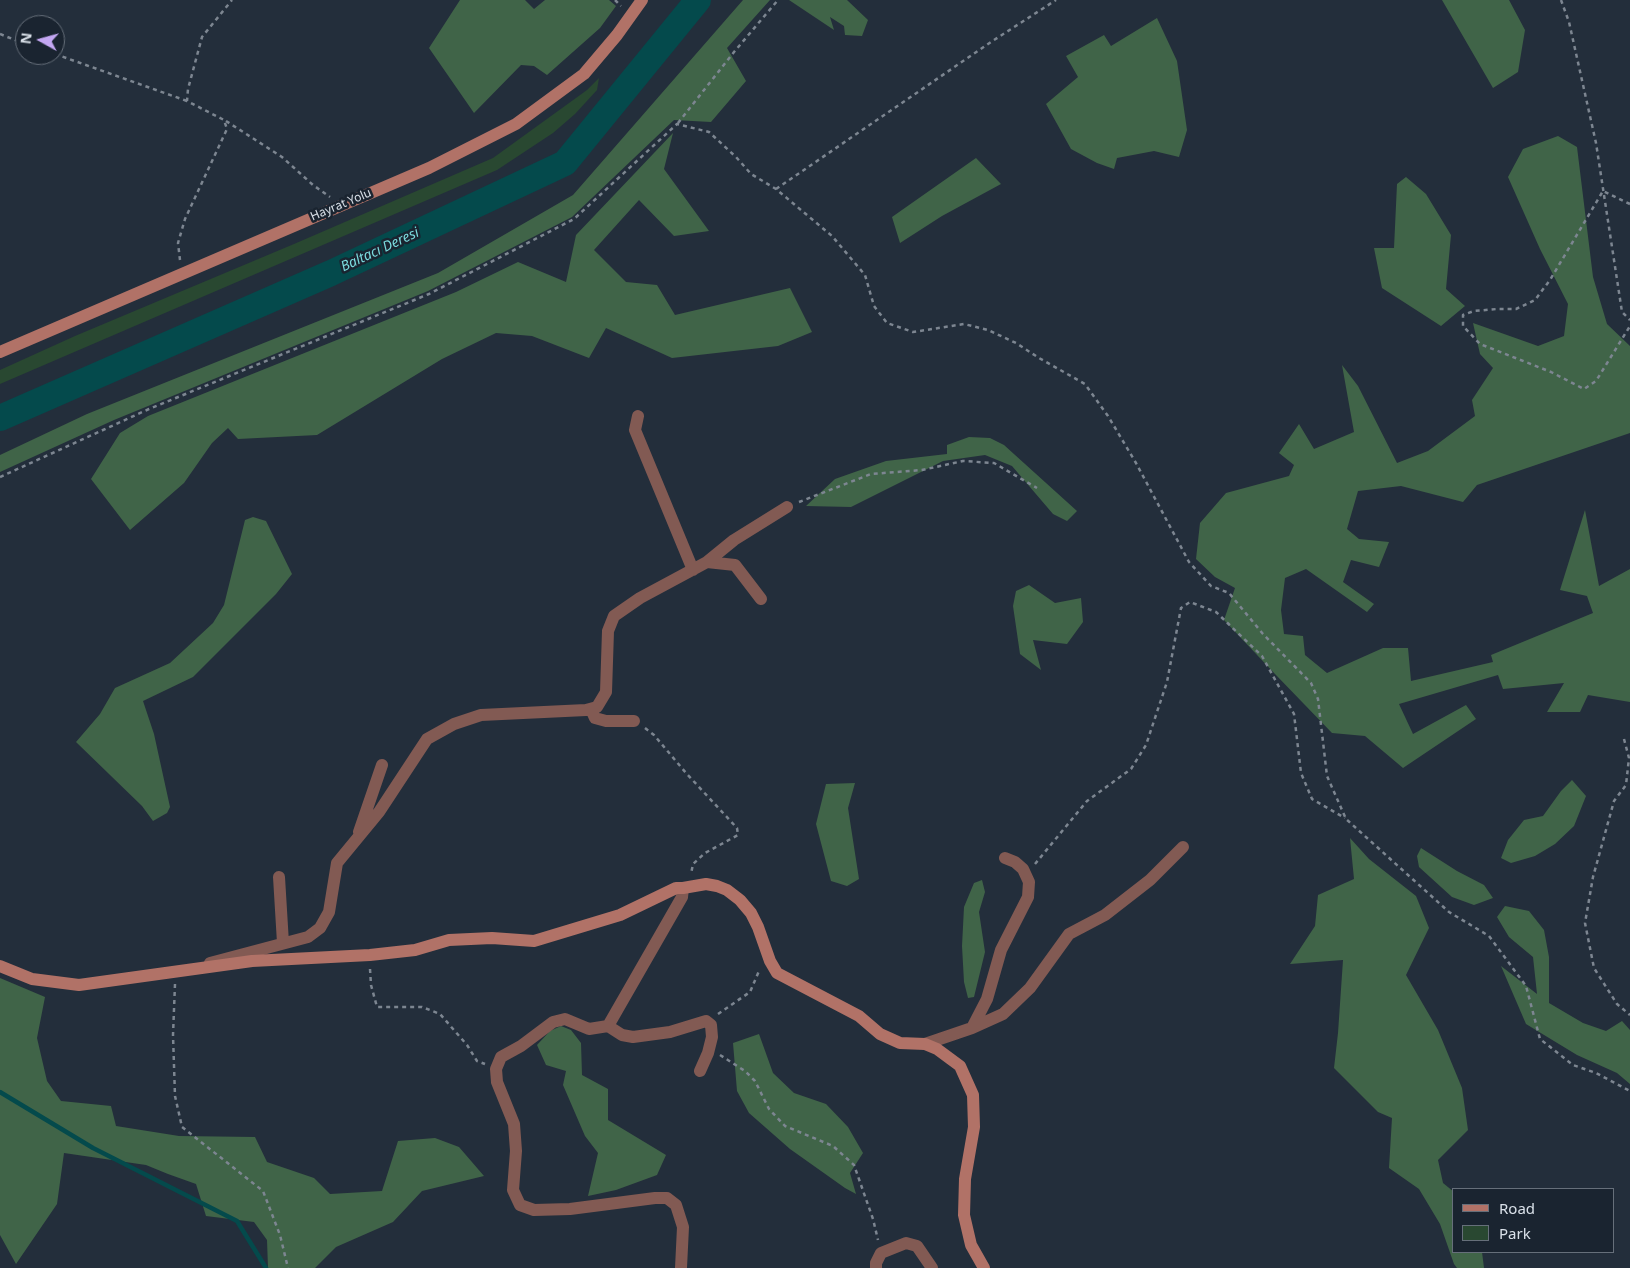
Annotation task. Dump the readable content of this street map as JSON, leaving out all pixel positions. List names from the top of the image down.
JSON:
{
  "streets": {
    "street": ["Hayrat Yolu"]
  },
  "water": ["Baltacı Deresi"],
  "legend": ["Road", "Park"],
  "north": "left"
}
